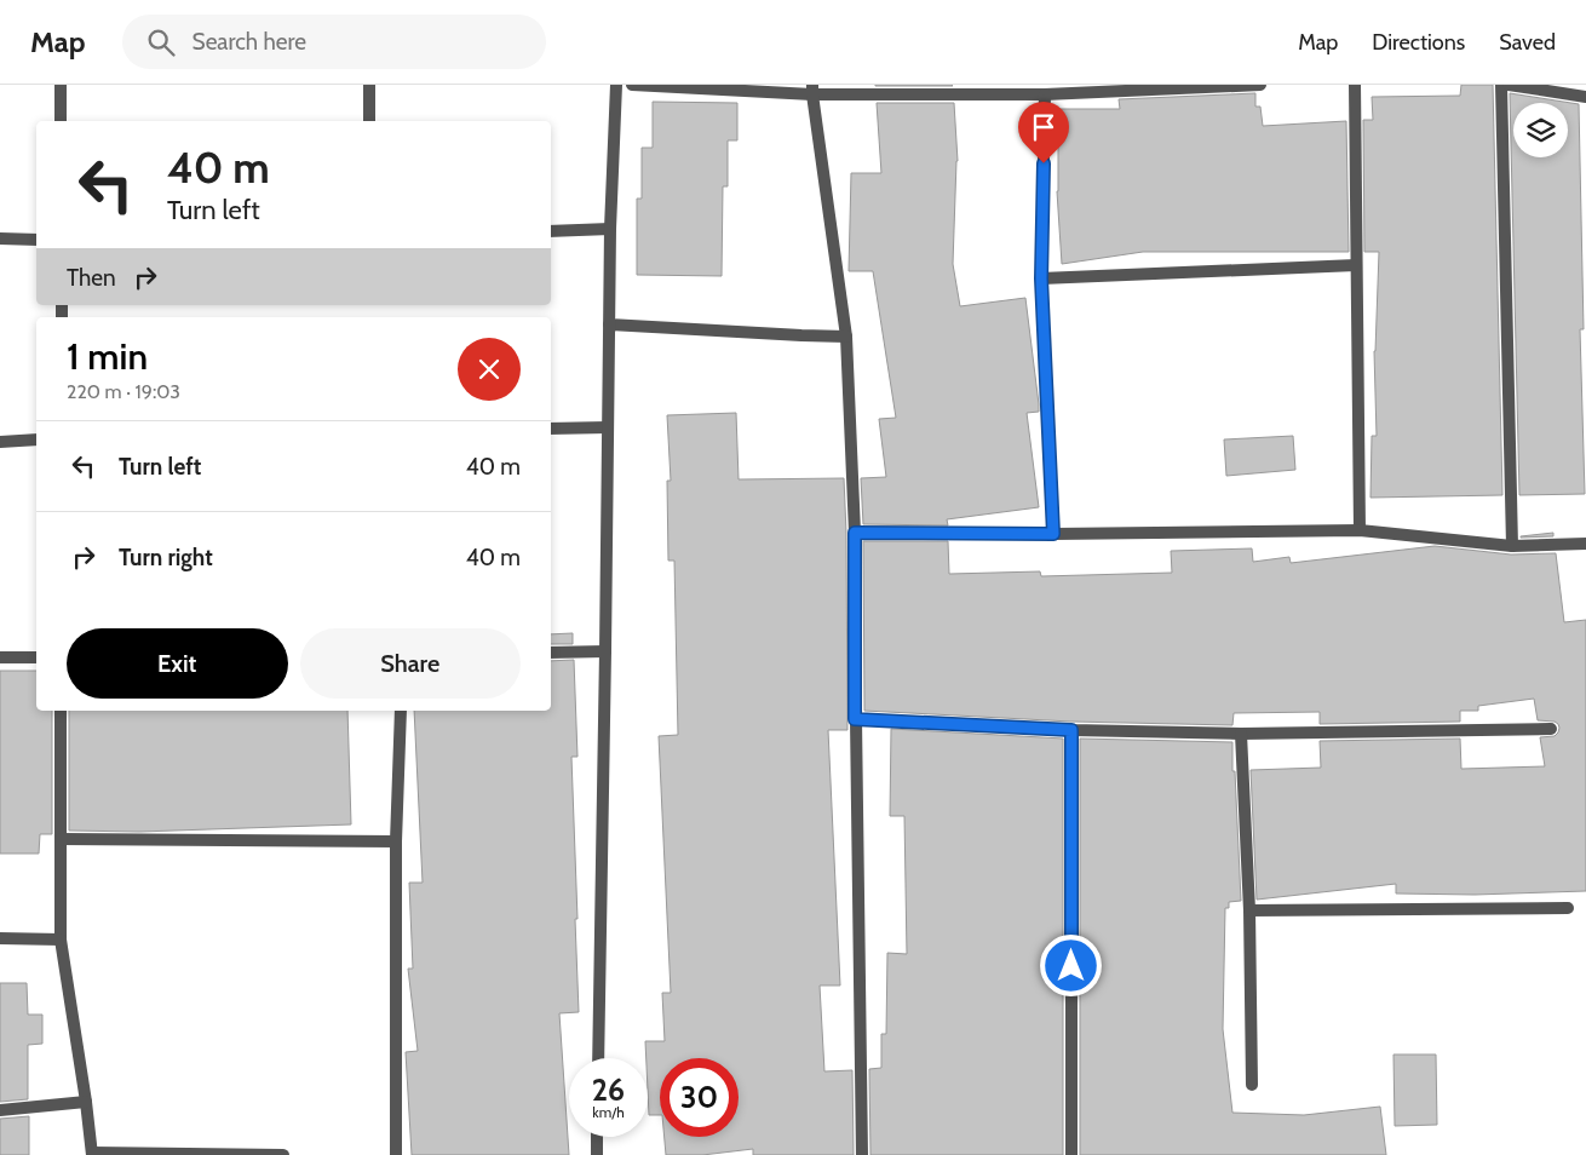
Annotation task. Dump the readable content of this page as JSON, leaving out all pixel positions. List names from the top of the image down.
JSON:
{
  "page": {
    "header": "Map",
    "search": "Search here",
    "nav": ["Map", "Directions", "Saved"],
    "turn": ["40 m", "Turn left"],
    "then": "Then",
    "heading": ["1 min", "220 m · 19:03"],
    "list": [
      {
        "name": "Turn left",
        "value": "40 m"
      },
      {
        "name": "Turn right",
        "value": "40 m"
      }
    ],
    "buttons": ["Exit", "Share"],
    "speed": "26 km/h",
    "limit": "30"
  }
}
